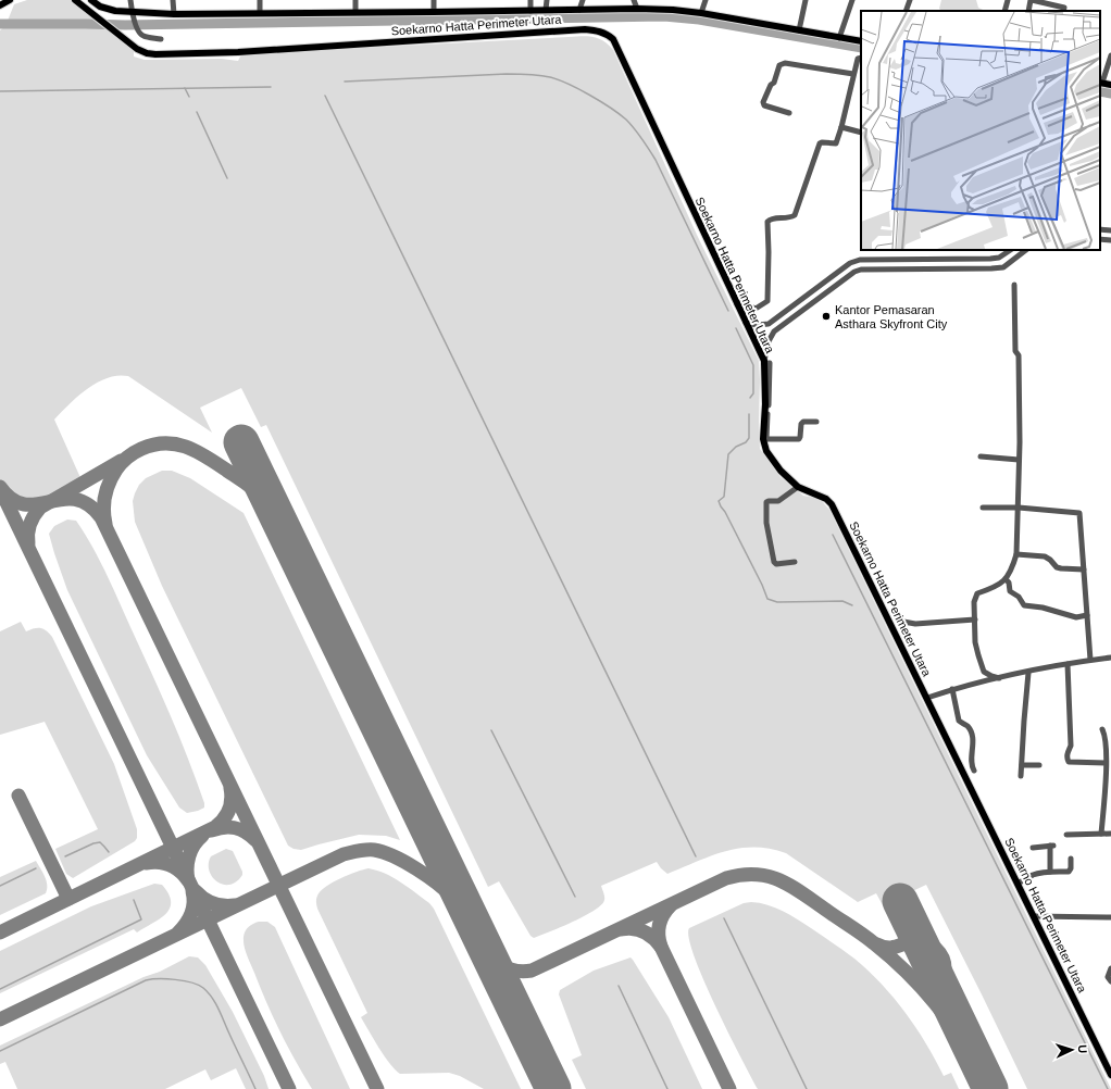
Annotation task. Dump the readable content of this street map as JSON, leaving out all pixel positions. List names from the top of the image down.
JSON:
{
  "streets": {
    "main road": ["Soekarno Hatta Perimeter Utara"]
  },
  "places": ["Kantor Pemasaran Asthara Skyfront City"],
  "north": "right"
}
